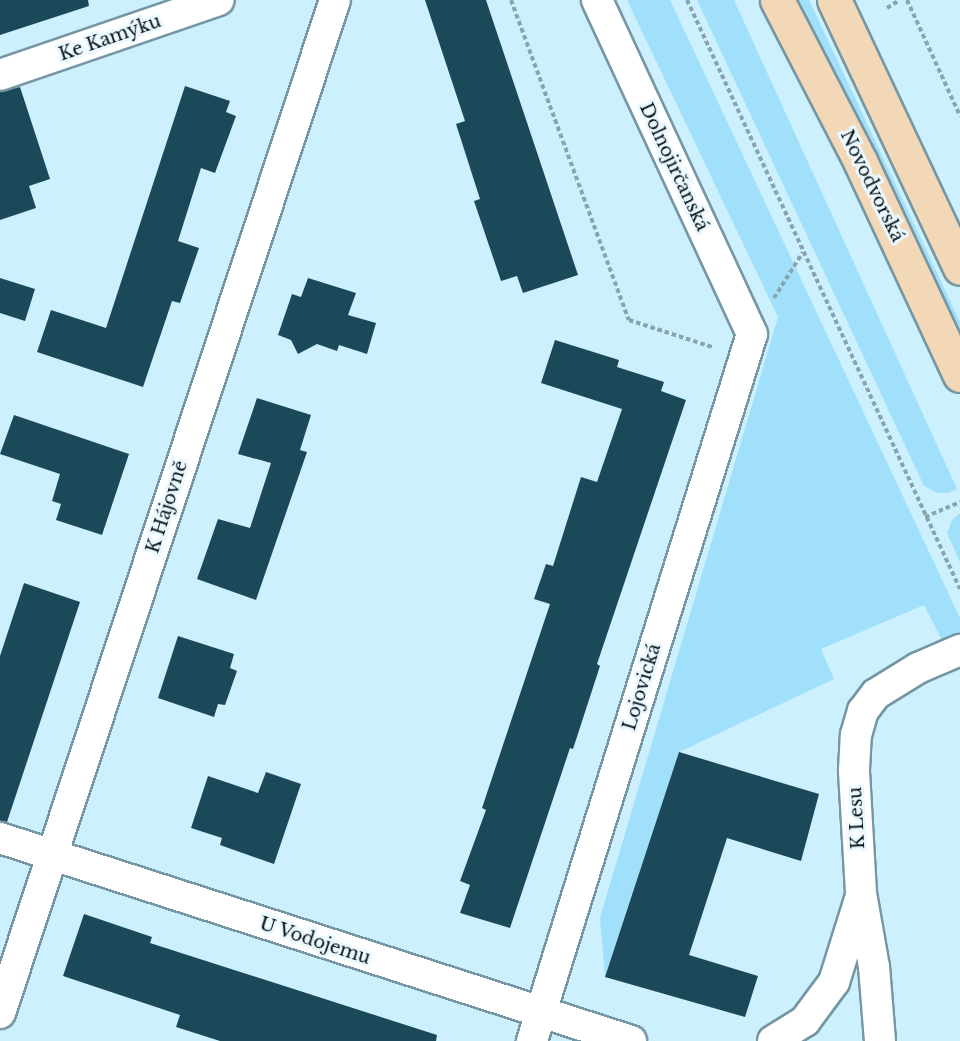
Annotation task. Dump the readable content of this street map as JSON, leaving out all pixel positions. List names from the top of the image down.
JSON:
{
  "streets": {
    "main road": ["Novodvorská"],
    "street": [
      "Ke Kamýku",
      "Dolnojirčanská",
      "K Hájovně",
      "Lojovická",
      "K Lesu",
      "U Vodojemu"
    ]
  },
  "crossings": [
    ["Dolnojirčanská", "Lojovická"],
    ["K Hájovně", "U Vodojemu"],
    ["Lojovická", "U Vodojemu"]
  ]
}
